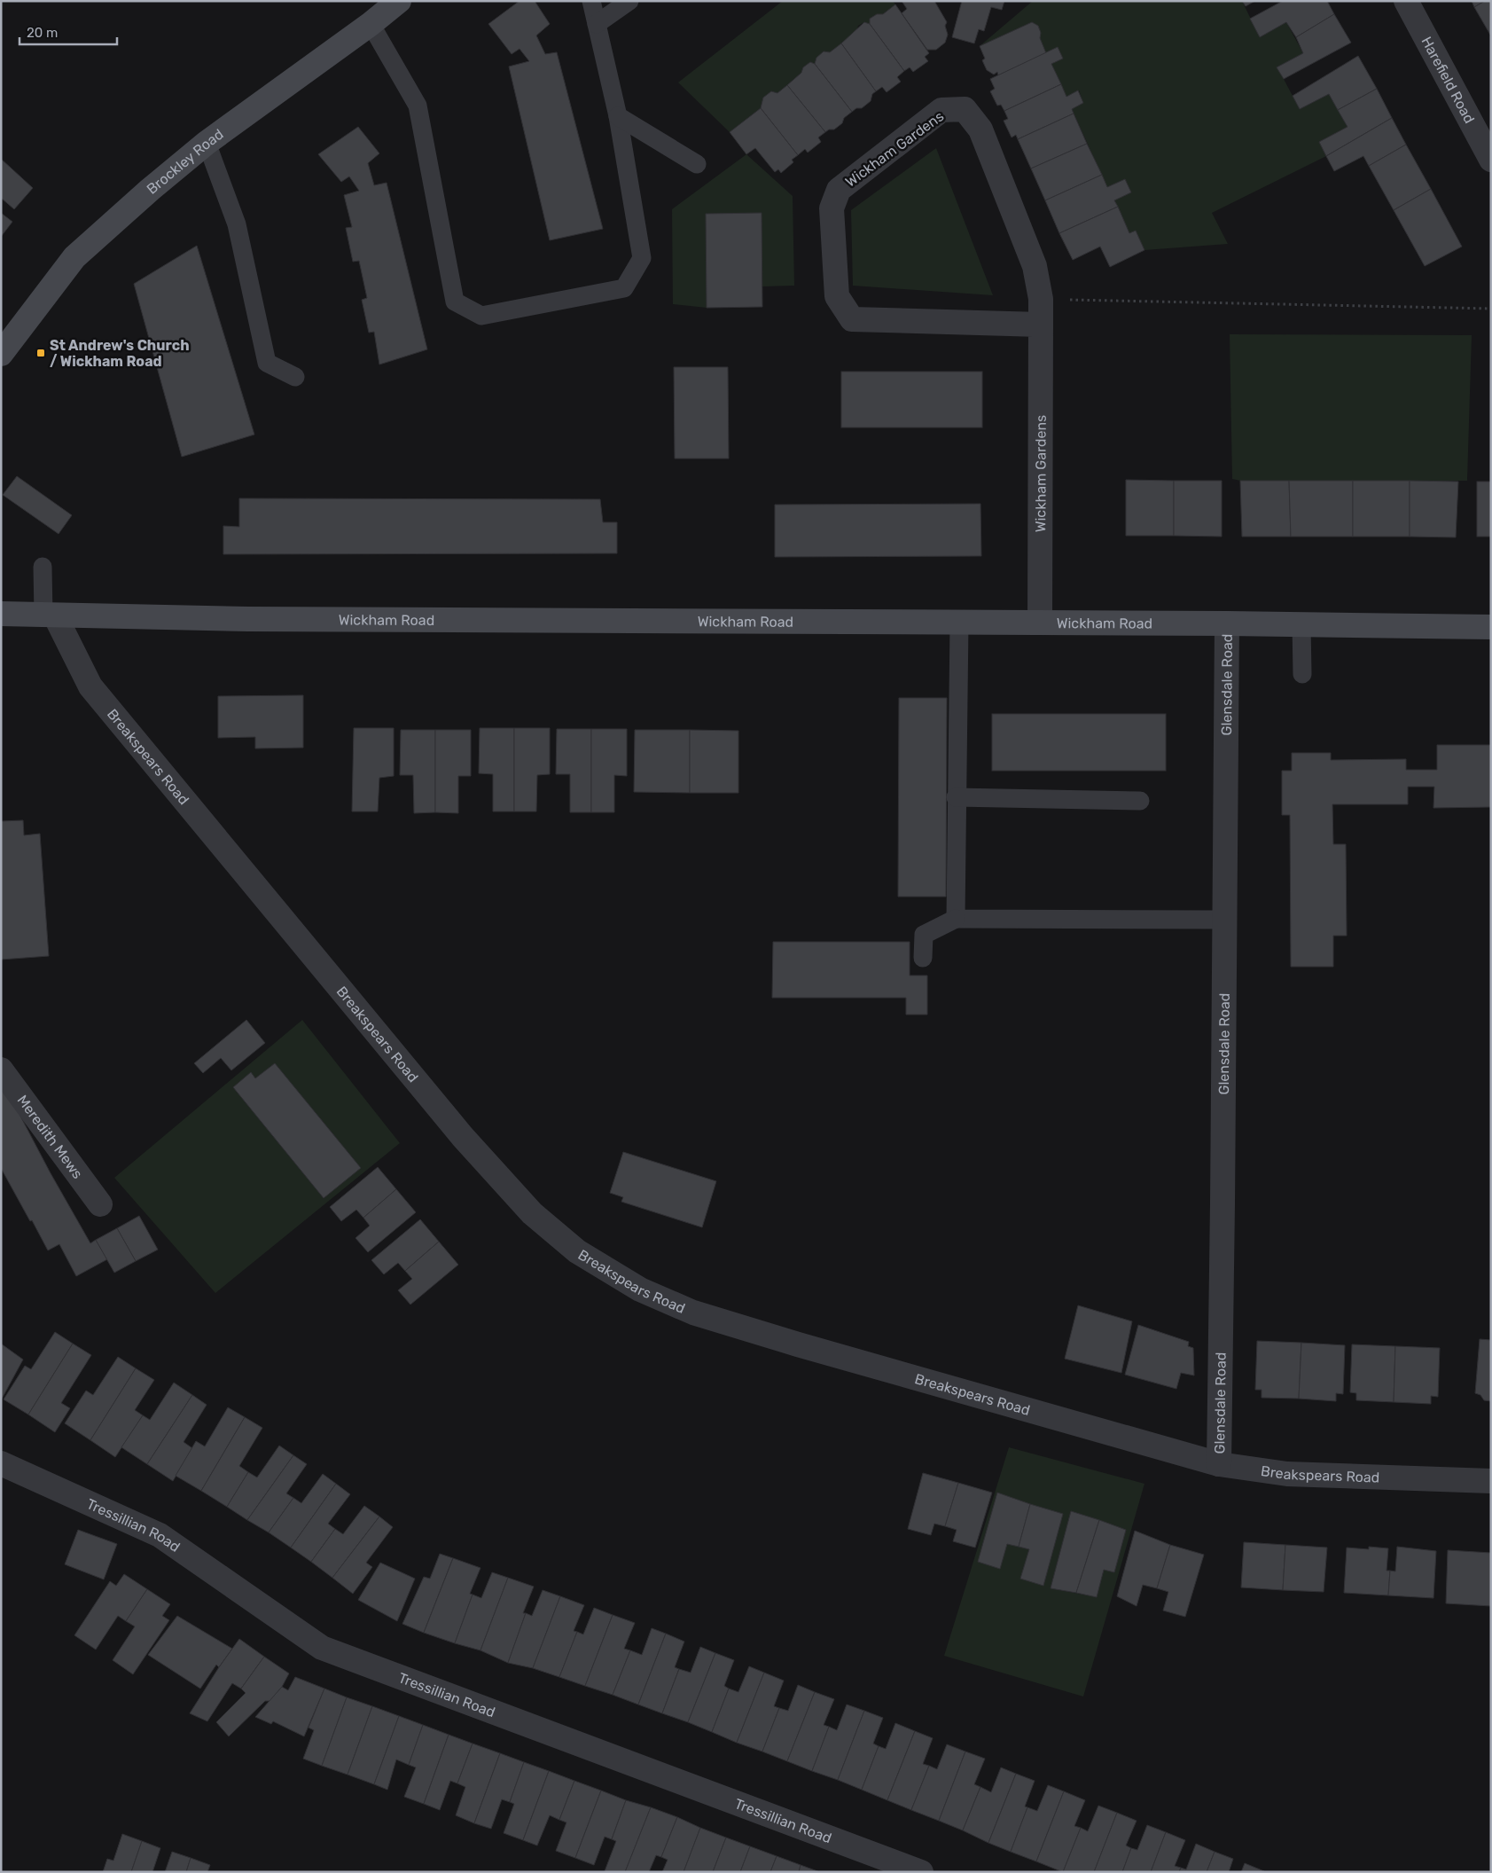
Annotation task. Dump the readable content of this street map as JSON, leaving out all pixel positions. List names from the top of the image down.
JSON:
{
  "streets": {
    "street": [
      "Harefield Road",
      "Wickham Gardens",
      "Brockley Road",
      "Wickham Road",
      "Glensdale Road",
      "Breakspears Road",
      "Meredith Mews",
      "Tressillian Road"
    ]
  },
  "crossings": [
    ["Wickham Gardens", "Wickham Road"],
    ["Wickham Road", "Glensdale Road"],
    ["Wickham Road", "Breakspears Road"],
    ["Glensdale Road", "Breakspears Road"]
  ],
  "places": {
    "transit": ["St Andrew's Church / Wickham Road"]
  },
  "scale_bar": "20 m"
}
